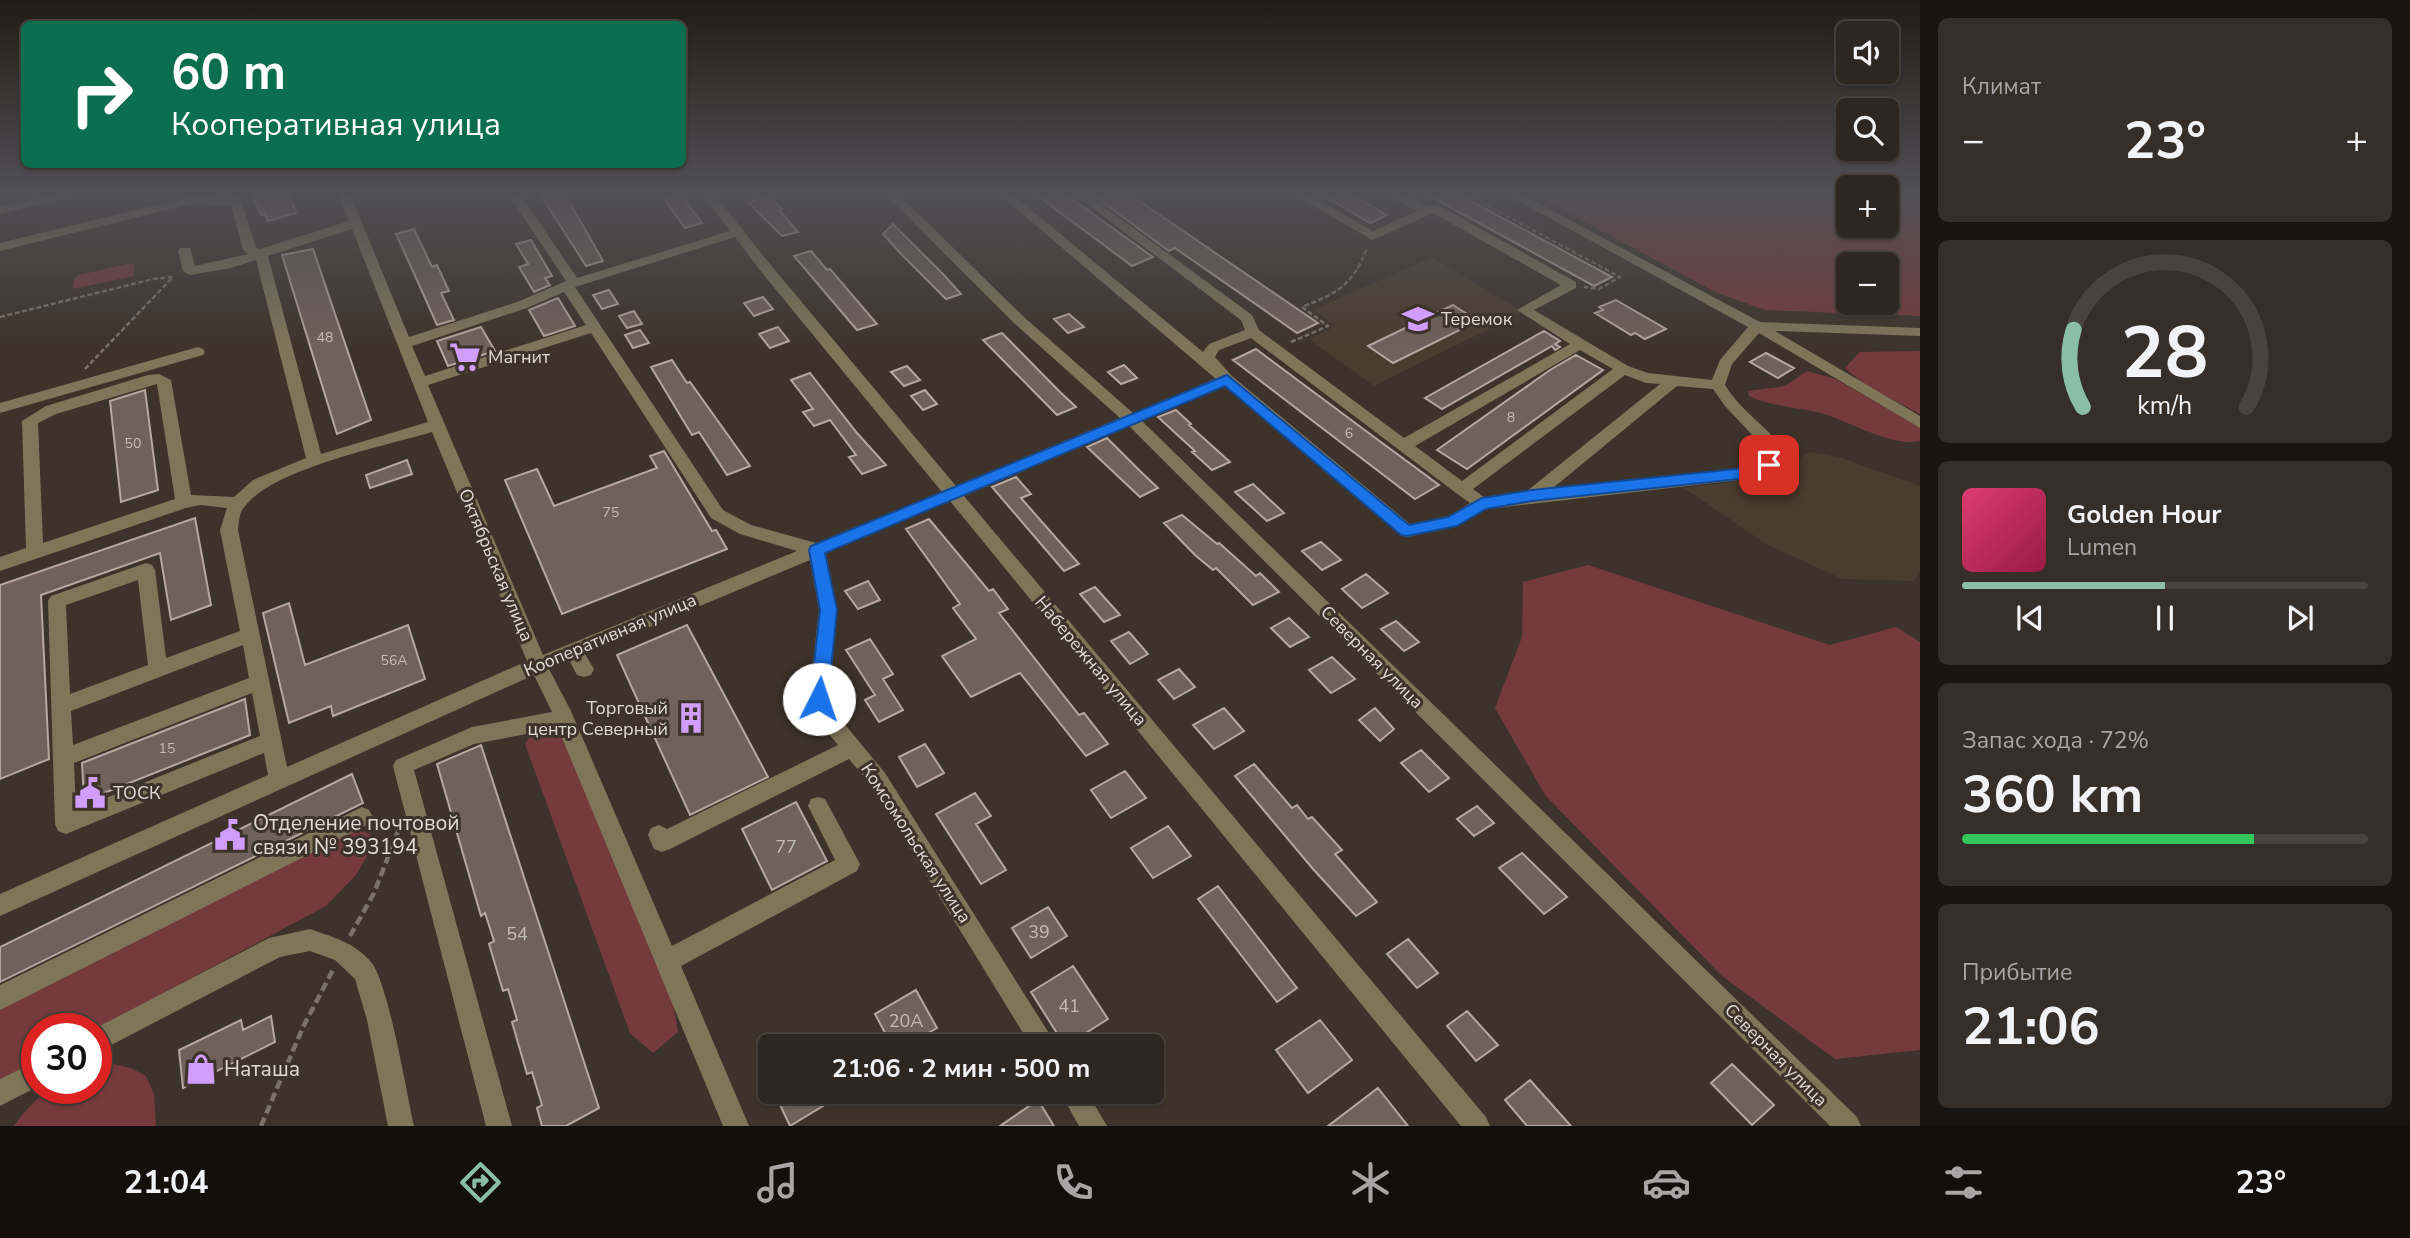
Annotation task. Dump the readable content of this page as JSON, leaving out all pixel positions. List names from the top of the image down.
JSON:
{
  "streets": {
    "street": [
      "Октябрьская улица",
      "Кооперативная улица",
      "Северная улица",
      "Набережная улица",
      "Комсомольская улица"
    ]
  },
  "crossings": [
    ["Октябрьская улица", "Кооперативная улица"],
    ["Кооперативная улица", "Северная улица"],
    ["Кооперативная улица", "Набережная улица"],
    ["Кооперативная улица", "Комсомольская улица"]
  ],
  "places": {
    "school or university": ["Теремок"],
    "supermarket": ["Магнит"],
    "building": ["Торговый центр Северный"],
    "public building": ["ТОСК", "Отделение почтовой связи № 393194"],
    "shop": ["Наташа"]
  },
  "house_numbers": [
    "48",
    "8",
    "6",
    "50",
    "75",
    "56А",
    "15",
    "77",
    "39",
    "54",
    "41",
    "20А"
  ],
  "page": {
    "tile": [
      "Климат",
      ["Запас хода · 72%", "360 km"],
      ["Прибытие", "21:06"]
    ],
    "map_buttons": ["+", "−"],
    "turn": ["60 m", "Кооперативная улица"],
    "heat": ["−", "23°", "+"],
    "song": ["Golden Hour", "Lumen"],
    "limit": "30",
    "trip": "21:06 · 2 мин · 500 m",
    "tabs": ["21:04", "23°"],
    "gauge": ["28", "km/h"]
  }
}
